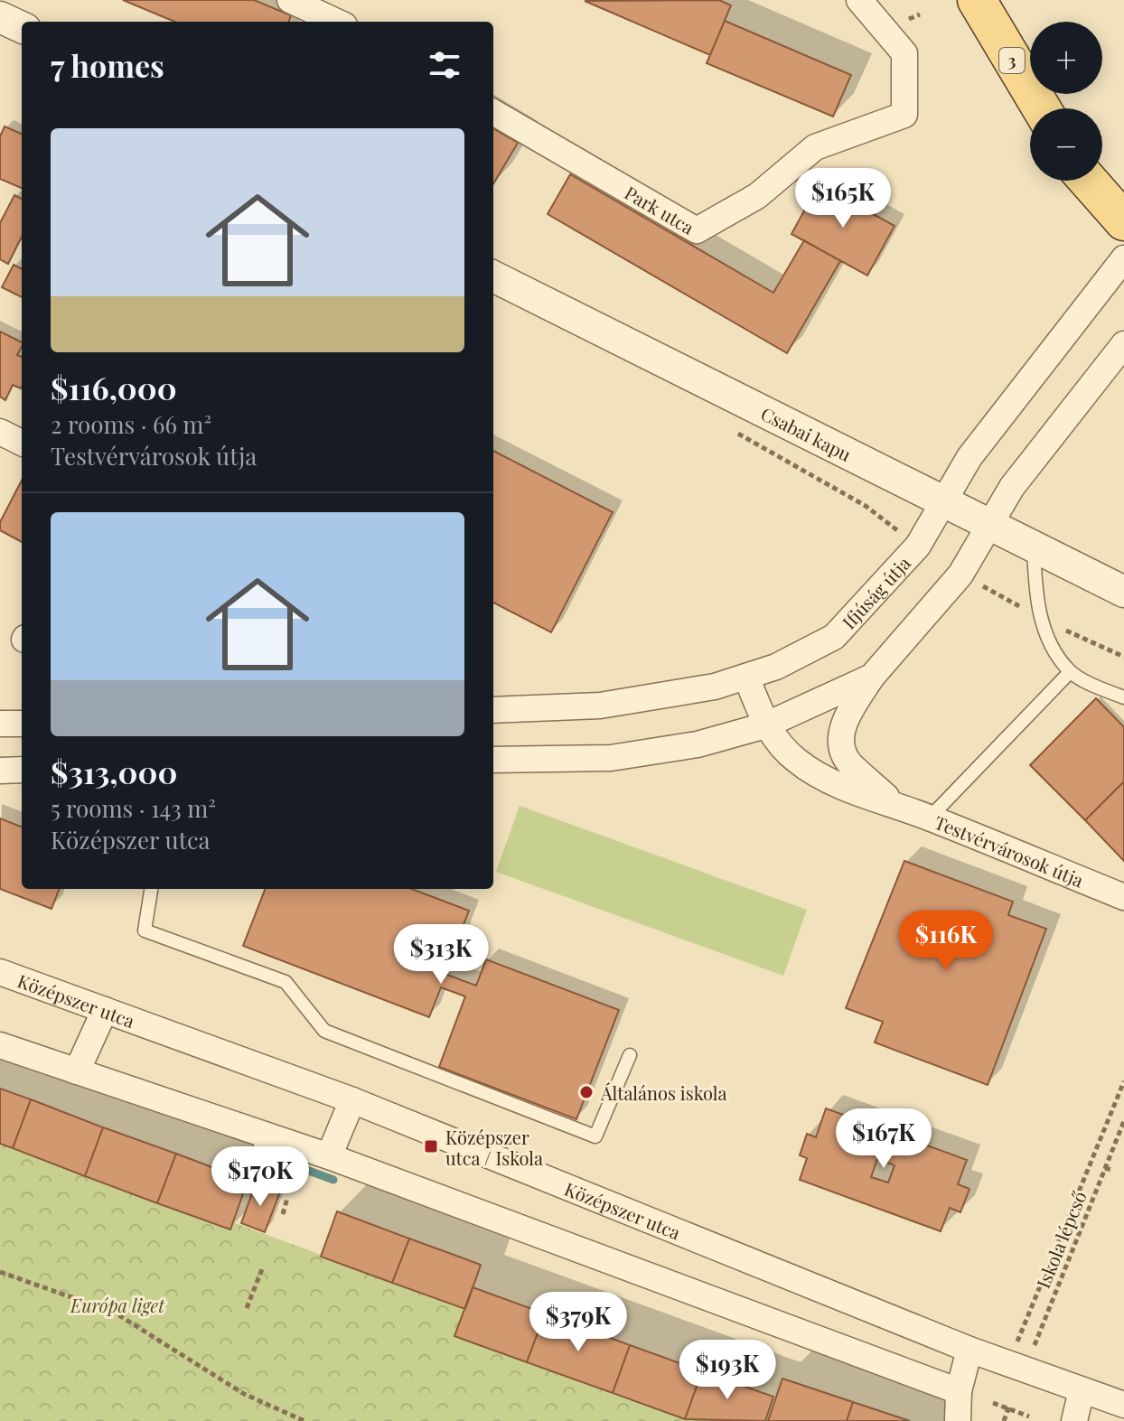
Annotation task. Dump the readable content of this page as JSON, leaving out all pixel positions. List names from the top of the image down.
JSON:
{
  "streets": {
    "main road": ["3"],
    "street": [
      "Park utca",
      "Csabai kapu",
      "Ifjúság útja",
      "Testvérvárosok útja",
      "Középszer utca"
    ],
    "path": ["Iskola lépcső"]
  },
  "crossings": [
    ["Csabai kapu", "Ifjúság útja"],
    ["Ifjúság útja", "Testvérvárosok útja"],
    ["Középszer utca", "Iskola lépcső"]
  ],
  "parks": ["Európa liget"],
  "places": {
    "other": ["Általános iskola"],
    "transit": ["Középszer utca / Iskola"]
  },
  "page": {
    "map_buttons": ["+", "−"],
    "heading": "7 homes",
    "list": [
      {
        "name": "$116,000",
        "note": "2 rooms · 66 m² · Testvérvárosok útja"
      },
      {
        "name": "$313,000",
        "note": "5 rooms · 143 m² · Középszer utca"
      }
    ],
    "price": [
      "$165K",
      "$116K",
      "$313K",
      "$167K",
      "$170K",
      "$379K",
      "$193K"
    ]
  }
}
